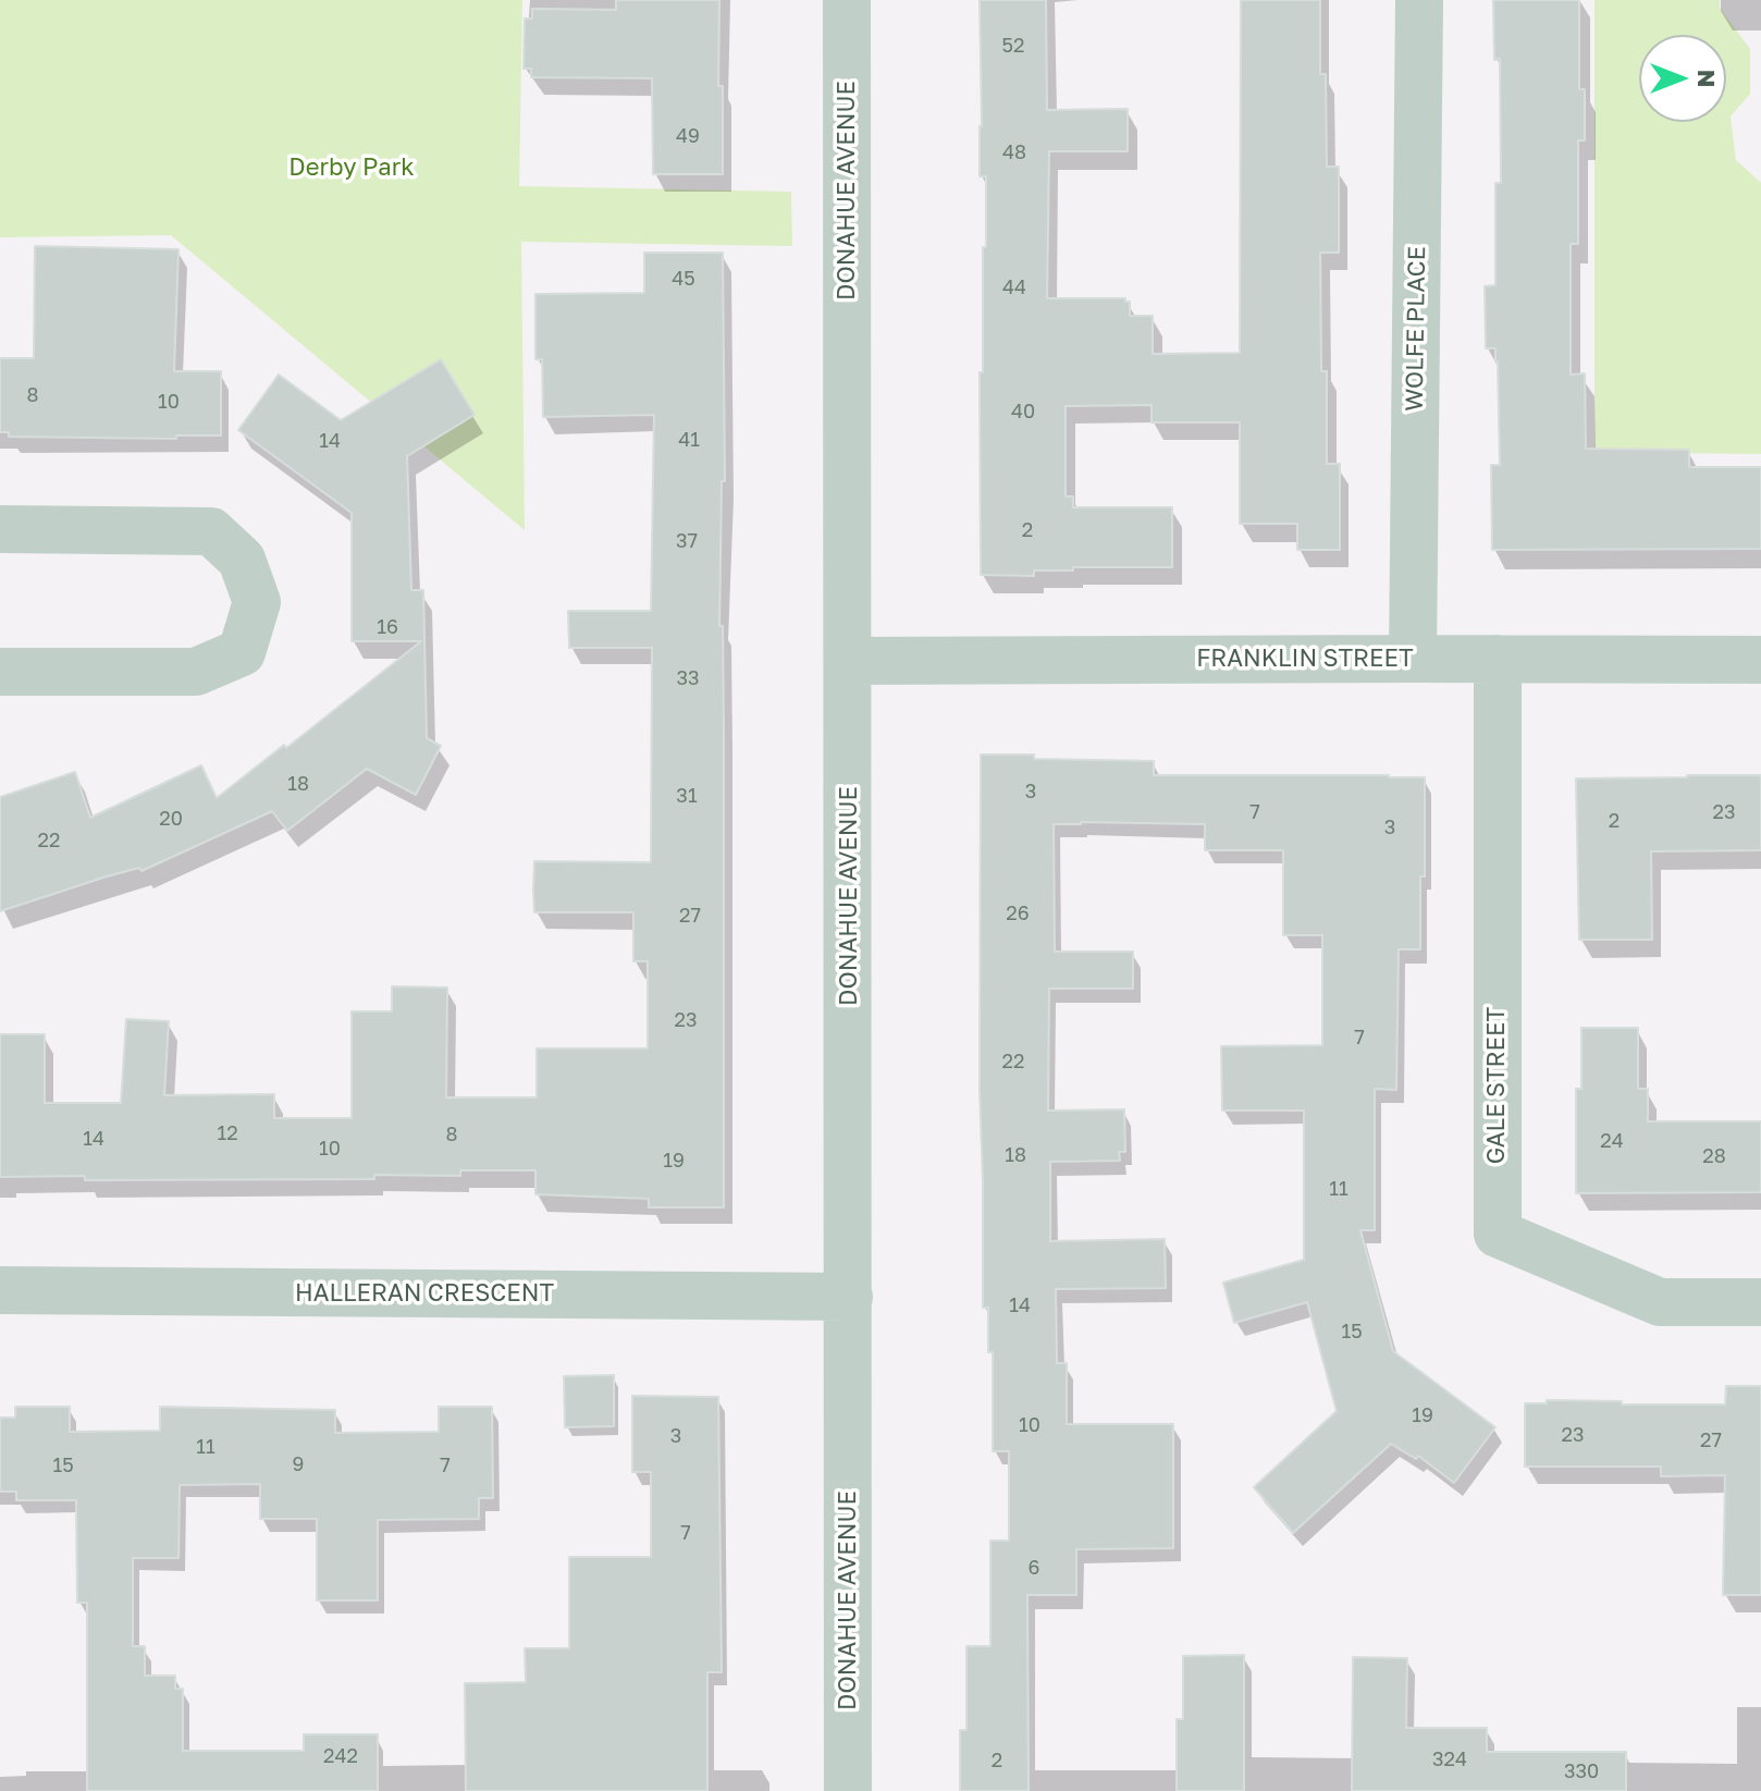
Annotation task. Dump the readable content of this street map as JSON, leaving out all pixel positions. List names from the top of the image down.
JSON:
{
  "streets": {
    "street": [
      "DONAHUE AVENUE",
      "WOLFE PLACE",
      "FRANKLIN STREET",
      "GALE STREET",
      "HALLERAN CRESCENT"
    ]
  },
  "crossings": [
    ["DONAHUE AVENUE", "FRANKLIN STREET"],
    ["DONAHUE AVENUE", "HALLERAN CRESCENT"],
    ["WOLFE PLACE", "FRANKLIN STREET"],
    ["FRANKLIN STREET", "GALE STREET"]
  ],
  "parks": ["Derby Park"],
  "house_numbers": [
    "52",
    "49",
    "48",
    "45",
    "44",
    "8",
    "10",
    "40",
    "41",
    "14",
    "2",
    "37",
    "16",
    "33",
    "18",
    "3",
    "31",
    "7",
    "23",
    "20",
    "2",
    "3",
    "22",
    "26",
    "27",
    "23",
    "7",
    "22",
    "12",
    "8",
    "14",
    "24",
    "10",
    "18",
    "28",
    "19",
    "11",
    "14",
    "15",
    "19",
    "10",
    "23",
    "3",
    "27",
    "11",
    "9",
    "15",
    "7",
    "7",
    "6",
    "242",
    "324",
    "2",
    "330"
  ],
  "north": "right"
}
